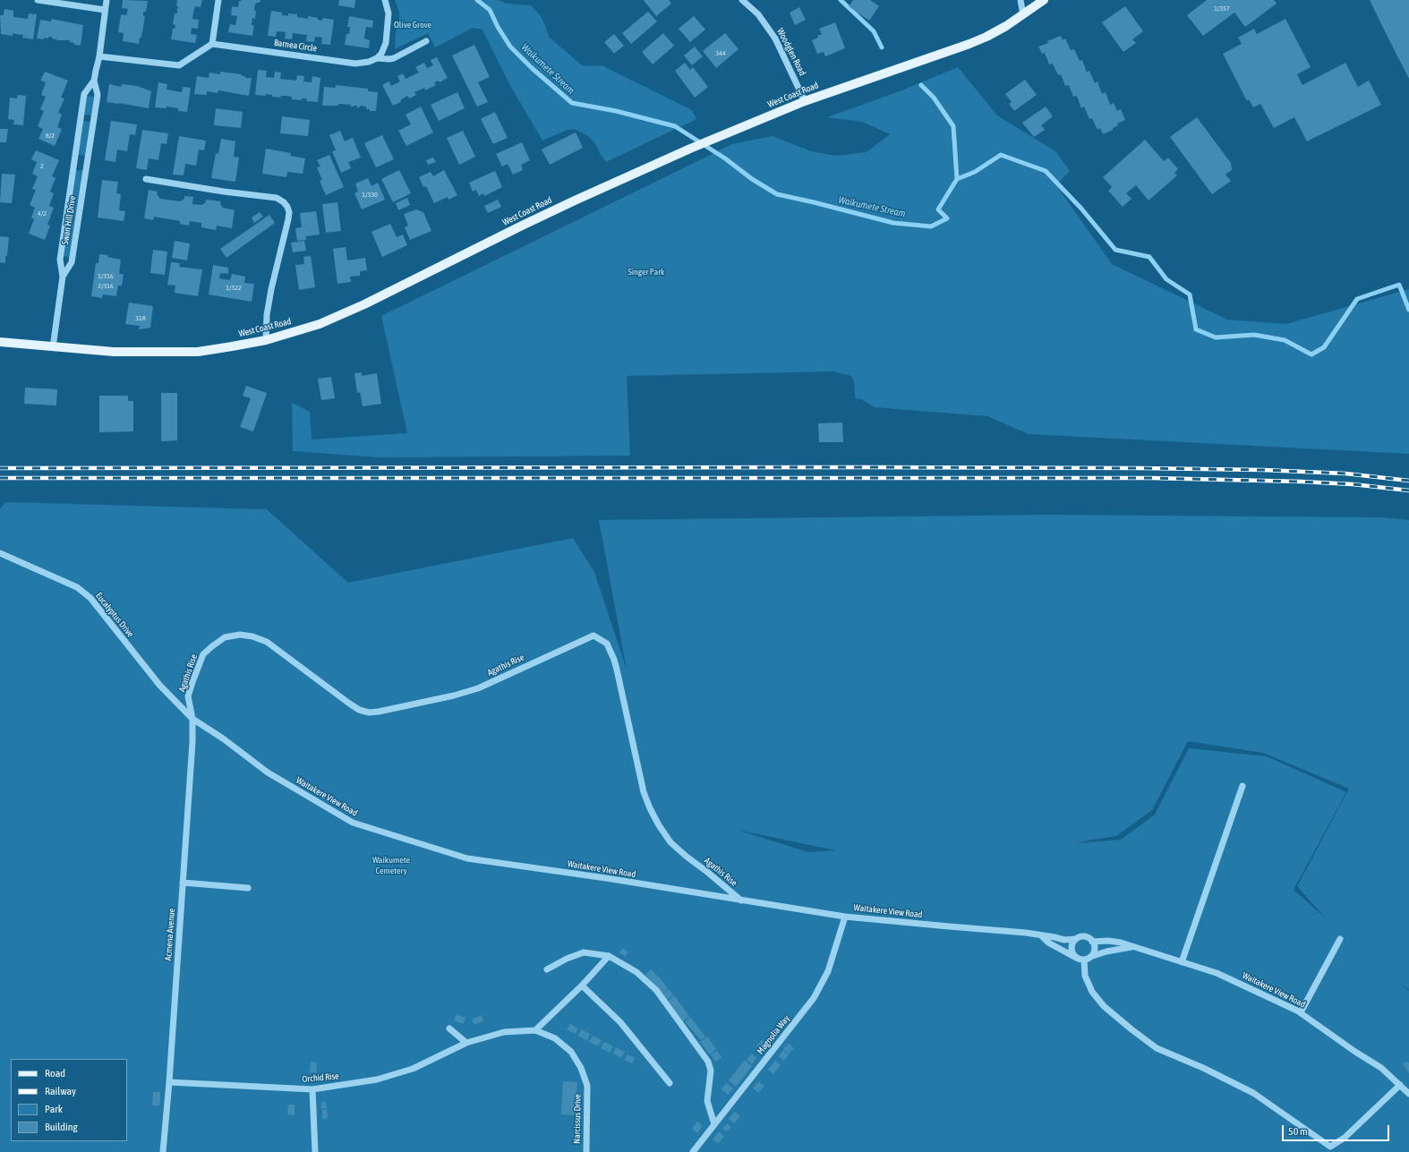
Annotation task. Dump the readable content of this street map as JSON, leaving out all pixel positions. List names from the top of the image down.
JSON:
{
  "streets": {
    "main road": ["West Coast Road"],
    "street": [
      "Barnea Circle",
      "Woodglen Road",
      "Swan Hill Drive",
      "Eucalyptus Drive",
      "Agathis Rise",
      "Waitakere View Road",
      "Acmena Avenue",
      "Magnolia Way",
      "Orchid Rise",
      "Narcissus Drive"
    ]
  },
  "crossings": [
    ["Woodglen Road", "West Coast Road"],
    ["West Coast Road", "Swan Hill Drive"],
    ["Eucalyptus Drive", "Agathis Rise"],
    ["Eucalyptus Drive", "Waitakere View Road"],
    ["Eucalyptus Drive", "Acmena Avenue"],
    ["Agathis Rise", "Waitakere View Road"],
    ["Agathis Rise", "Acmena Avenue"],
    ["Waitakere View Road", "Acmena Avenue"],
    ["Waitakere View Road", "Magnolia Way"],
    ["Acmena Avenue", "Orchid Rise"],
    ["Orchid Rise", "Narcissus Drive"]
  ],
  "water": ["Waikumete Stream"],
  "parks": ["Olive Grove", "Singer Park", "Waikumete Cemetery"],
  "house_numbers": [
    "1/357",
    "344",
    "8/2",
    "2",
    "1/330",
    "4/2",
    "1/316",
    "2/316",
    "1/322",
    "318"
  ],
  "legend": [
    "Road",
    "Railway",
    "Park",
    "Building"
  ],
  "scale_bar": "50 m"
}
